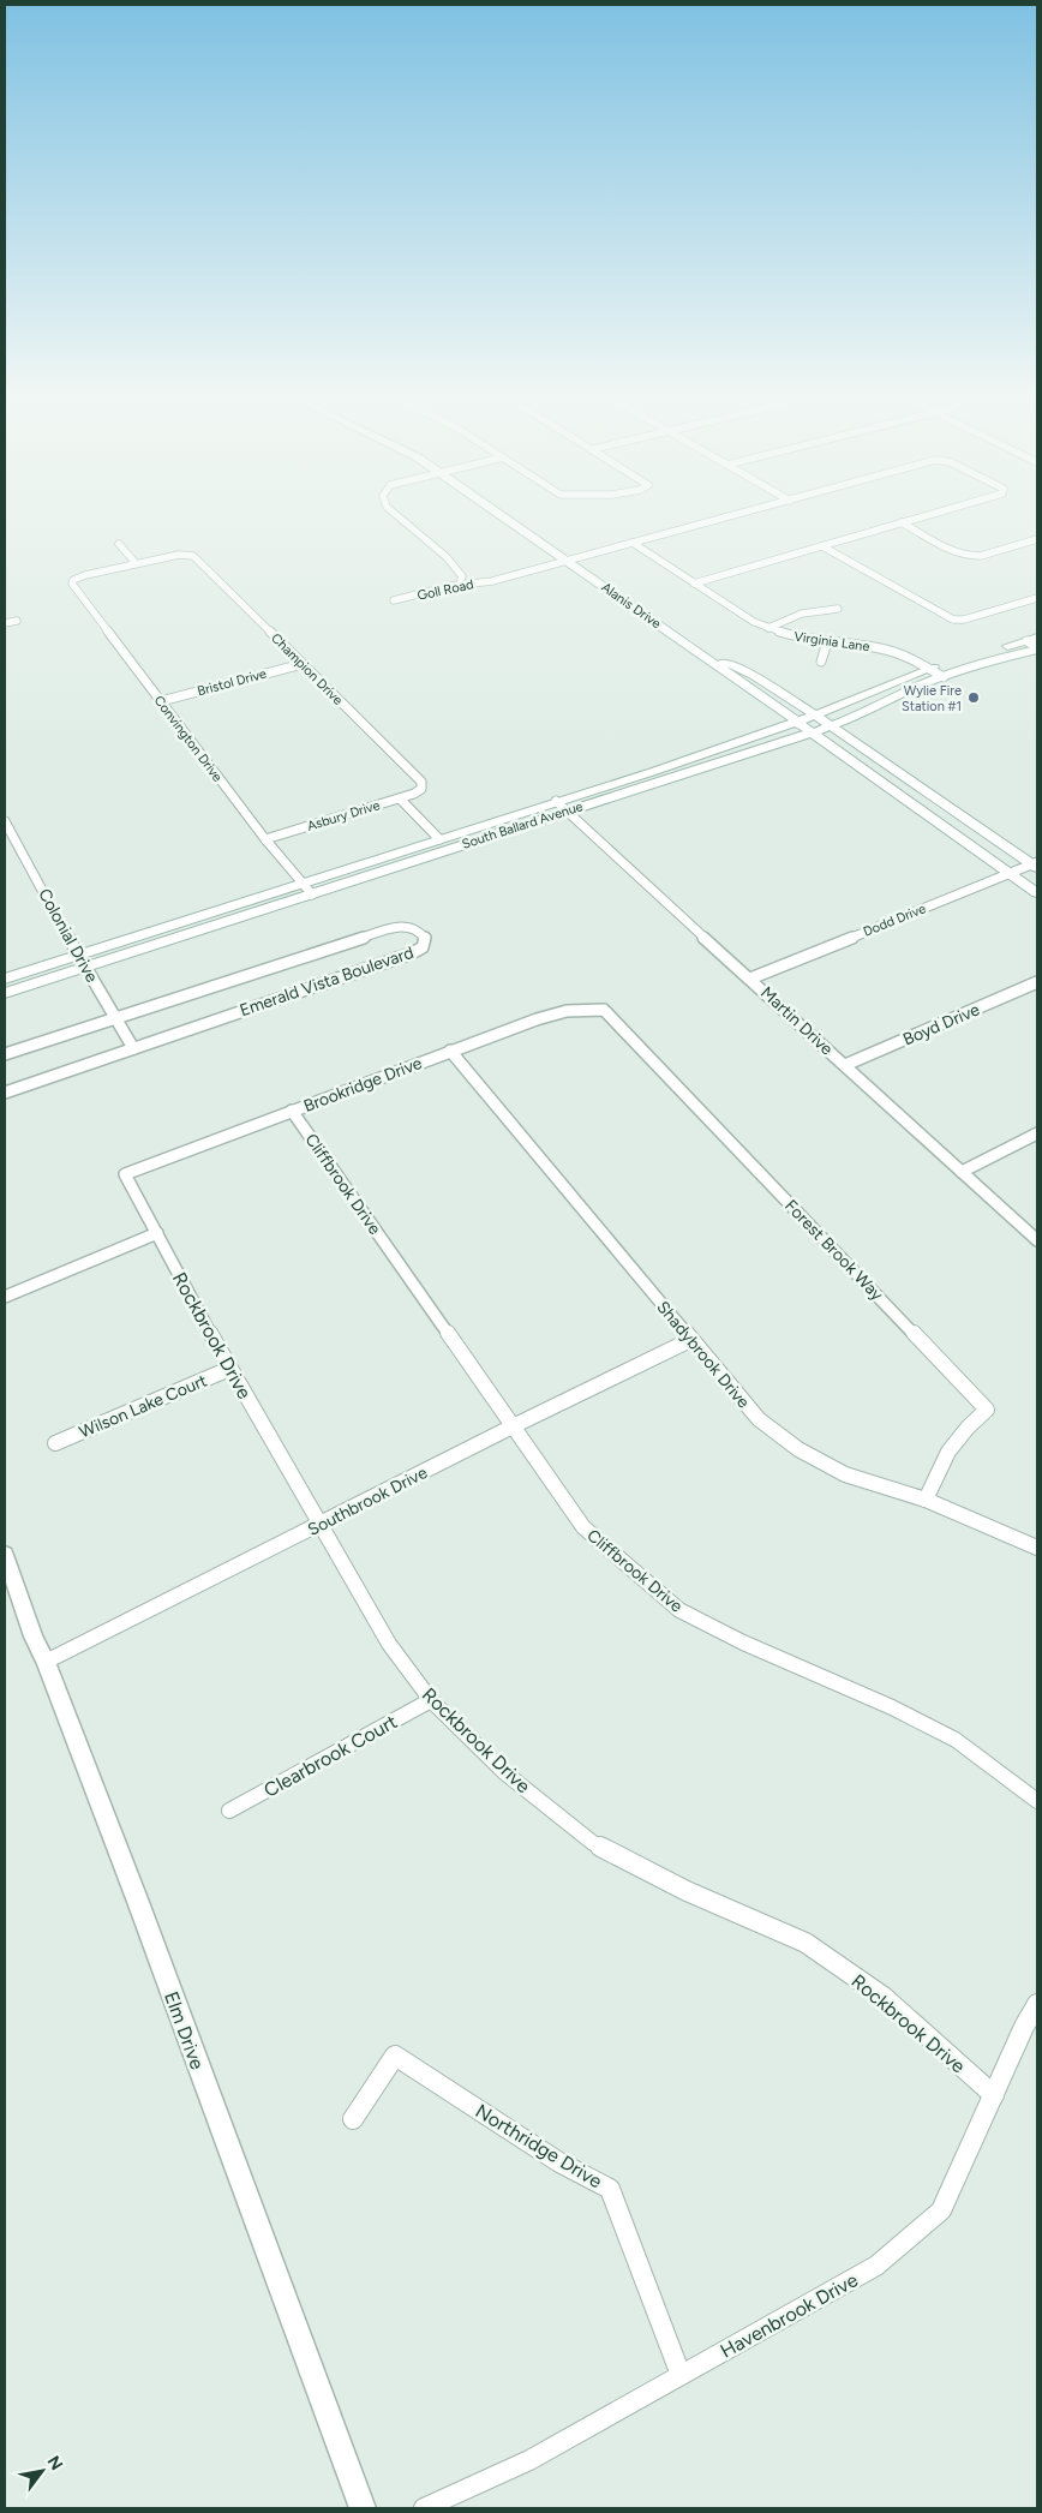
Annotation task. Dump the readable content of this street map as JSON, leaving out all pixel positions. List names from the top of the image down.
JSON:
{
  "streets": {
    "main road": ["Alanis Drive", "South Ballard Avenue"],
    "street": [
      "Goll Road",
      "Virginia Lane",
      "Champion Drive",
      "Bristol Drive",
      "Convington Drive",
      "Asbury Drive",
      "Dodd Drive",
      "Colonial Drive",
      "Emerald Vista Boulevard",
      "Martin Drive",
      "Boyd Drive",
      "Brookridge Drive",
      "Cliffbrook Drive",
      "Forest Brook Way",
      "Rockbrook Drive",
      "Shadybrook Drive",
      "Wilson Lake Court",
      "Southbrook Drive",
      "Clearbrook Court",
      "Elm Drive",
      "Northridge Drive",
      "Havenbrook Drive"
    ]
  },
  "crossings": [
    ["Goll Road", "Alanis Drive"],
    ["Goll Road", "Virginia Lane"],
    ["Alanis Drive", "South Ballard Avenue"],
    ["Alanis Drive", "Dodd Drive"],
    ["Virginia Lane", "South Ballard Avenue"],
    ["Champion Drive", "Bristol Drive"],
    ["Champion Drive", "Convington Drive"],
    ["Champion Drive", "Asbury Drive"],
    ["Bristol Drive", "Convington Drive"],
    ["Convington Drive", "Asbury Drive"],
    ["Convington Drive", "South Ballard Avenue"],
    ["South Ballard Avenue", "Colonial Drive"],
    ["South Ballard Avenue", "Martin Drive"],
    ["Dodd Drive", "Martin Drive"],
    ["Colonial Drive", "Emerald Vista Boulevard"],
    ["Martin Drive", "Boyd Drive"],
    ["Brookridge Drive", "Cliffbrook Drive"],
    ["Brookridge Drive", "Forest Brook Way"],
    ["Brookridge Drive", "Rockbrook Drive"],
    ["Brookridge Drive", "Shadybrook Drive"],
    ["Cliffbrook Drive", "Southbrook Drive"],
    ["Forest Brook Way", "Shadybrook Drive"],
    ["Rockbrook Drive", "Wilson Lake Court"],
    ["Rockbrook Drive", "Southbrook Drive"],
    ["Rockbrook Drive", "Clearbrook Court"],
    ["Rockbrook Drive", "Havenbrook Drive"],
    ["Shadybrook Drive", "Southbrook Drive"],
    ["Southbrook Drive", "Elm Drive"],
    ["Northridge Drive", "Havenbrook Drive"]
  ],
  "places": ["Wylie Fire Station #1"],
  "north": "top right"
}
